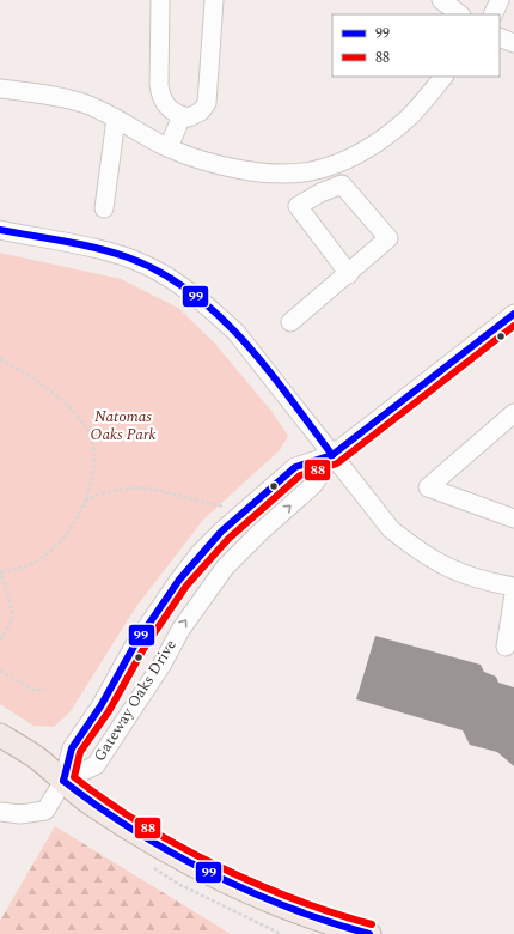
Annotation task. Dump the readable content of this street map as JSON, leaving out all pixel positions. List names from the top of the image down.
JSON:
{
  "streets": {
    "street": ["Gateway Oaks Drive"]
  },
  "parks": ["Natomas Oaks Park"],
  "lines": ["transit line 99", "transit line 88"],
  "legend": ["99", "88"]
}
